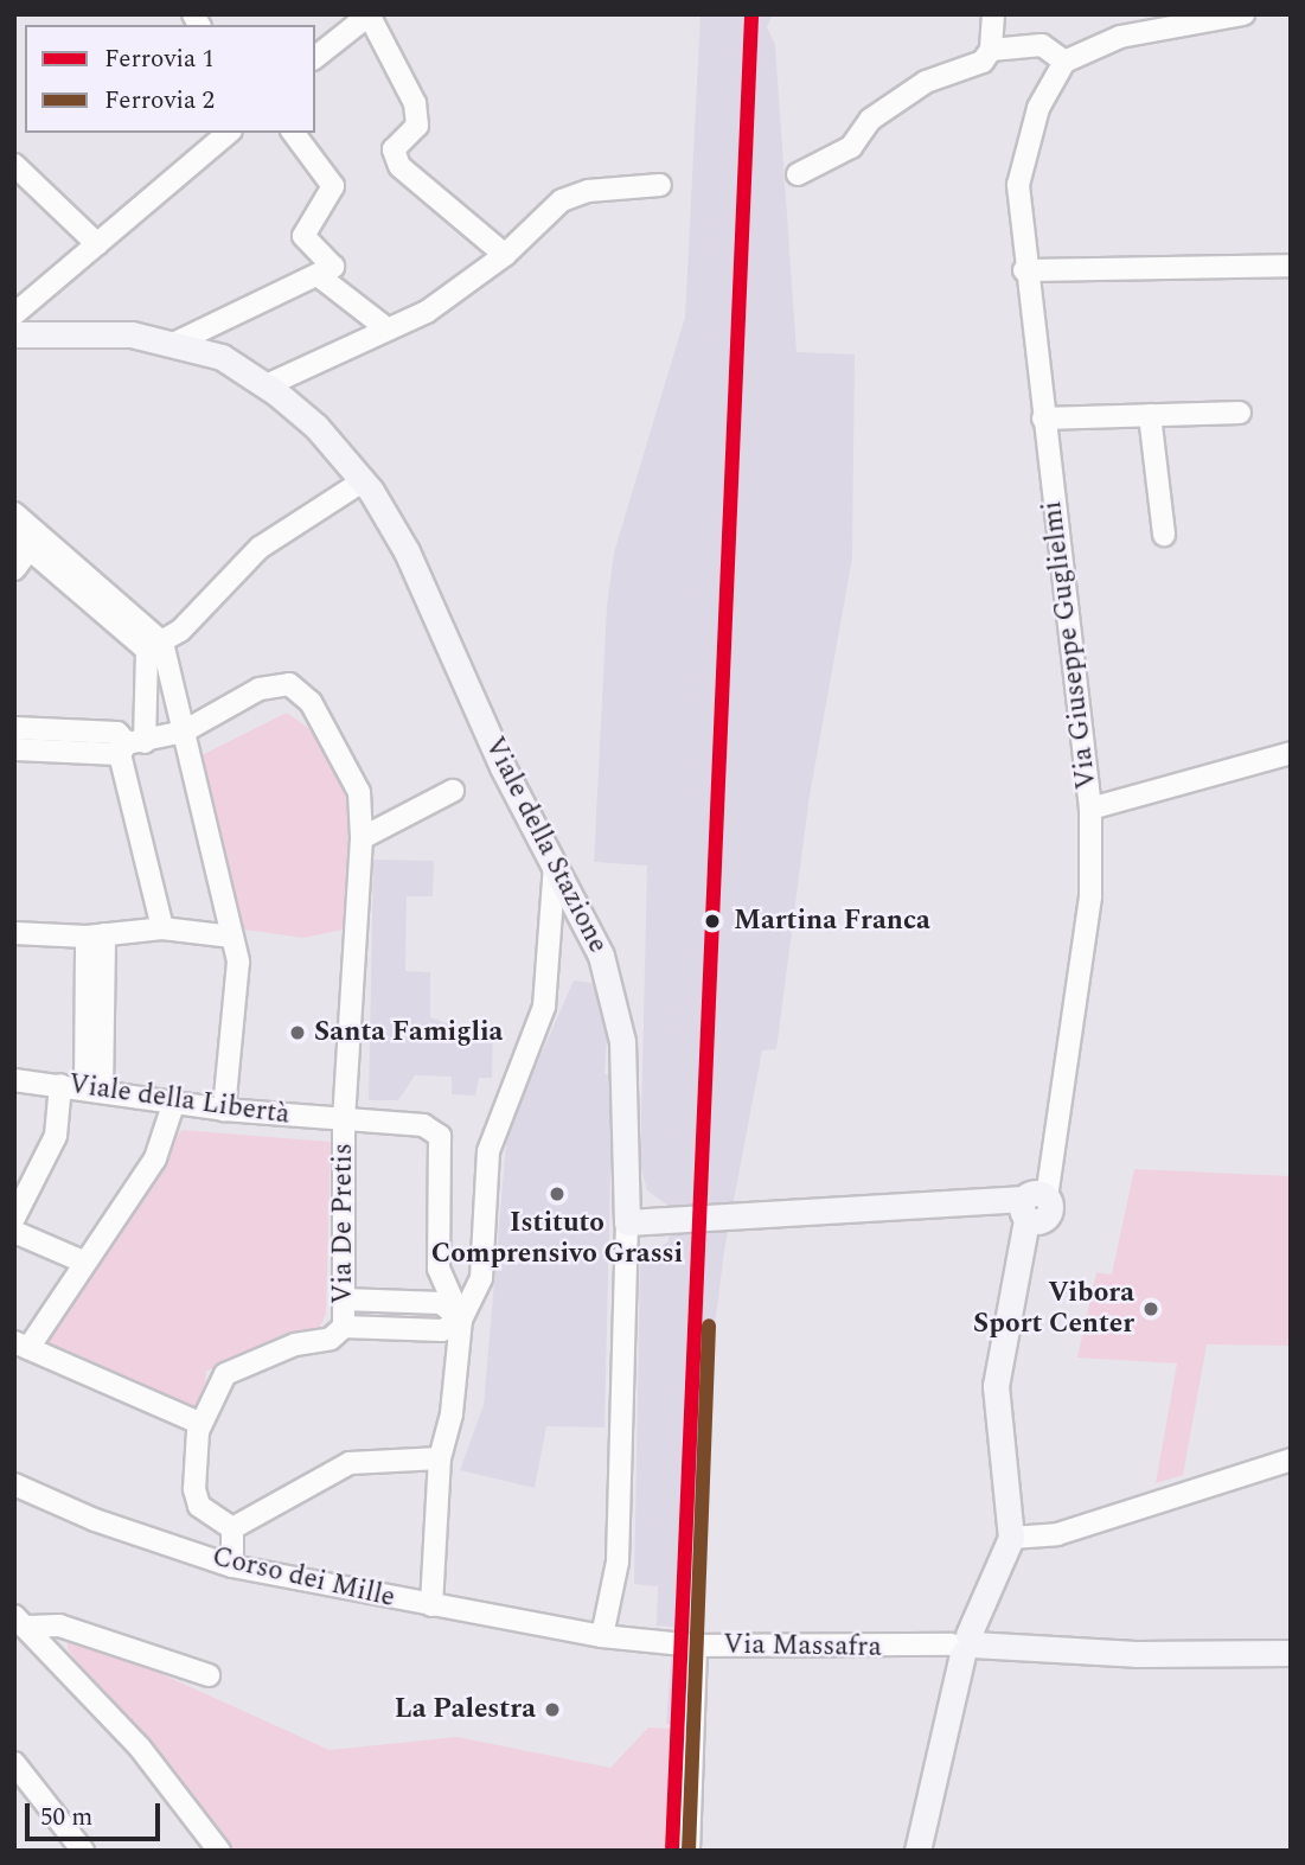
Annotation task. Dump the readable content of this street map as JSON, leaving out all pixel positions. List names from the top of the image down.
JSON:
{
  "streets": {
    "main road": ["Viale della Stazione", "Via Massafra"],
    "street": [
      "Via Giuseppe Guglielmi",
      "Viale della Libertà",
      "Via De Pretis",
      "Corso dei Mille"
    ]
  },
  "crossings": [
    ["Viale della Stazione", "Corso dei Mille"],
    ["Viale della Stazione", "Via Massafra"],
    ["Viale della Libertà", "Via De Pretis"],
    ["Corso dei Mille", "Via Massafra"]
  ],
  "places": [
    "Martina Franca",
    "Santa Famiglia",
    "Istituto Comprensivo Grassi",
    "Vibora Sport Center",
    "La Palestra"
  ],
  "lines": ["rail line 1", "rail line 2"],
  "legend": ["Ferrovia 1", "Ferrovia 2"],
  "scale_bar": "50 m"
}
